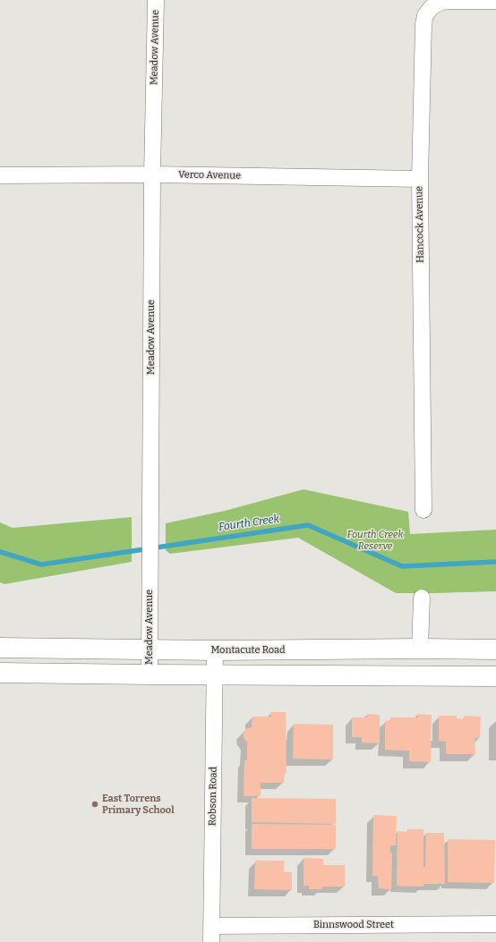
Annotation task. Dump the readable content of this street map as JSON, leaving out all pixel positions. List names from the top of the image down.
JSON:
{
  "streets": {
    "main road": ["Montacute Road"],
    "street": [
      "Meadow Avenue",
      "Verco Avenue",
      "Hancock Avenue",
      "Robson Road",
      "Binnswood Street"
    ]
  },
  "crossings": [
    ["Meadow Avenue", "Verco Avenue"],
    ["Meadow Avenue", "Montacute Road"],
    ["Verco Avenue", "Hancock Avenue"],
    ["Montacute Road", "Robson Road"],
    ["Robson Road", "Binnswood Street"]
  ],
  "water": ["Fourth Creek"],
  "parks": ["Fourth Creek Reserve"],
  "places": ["East Torrens Primary School"]
}
